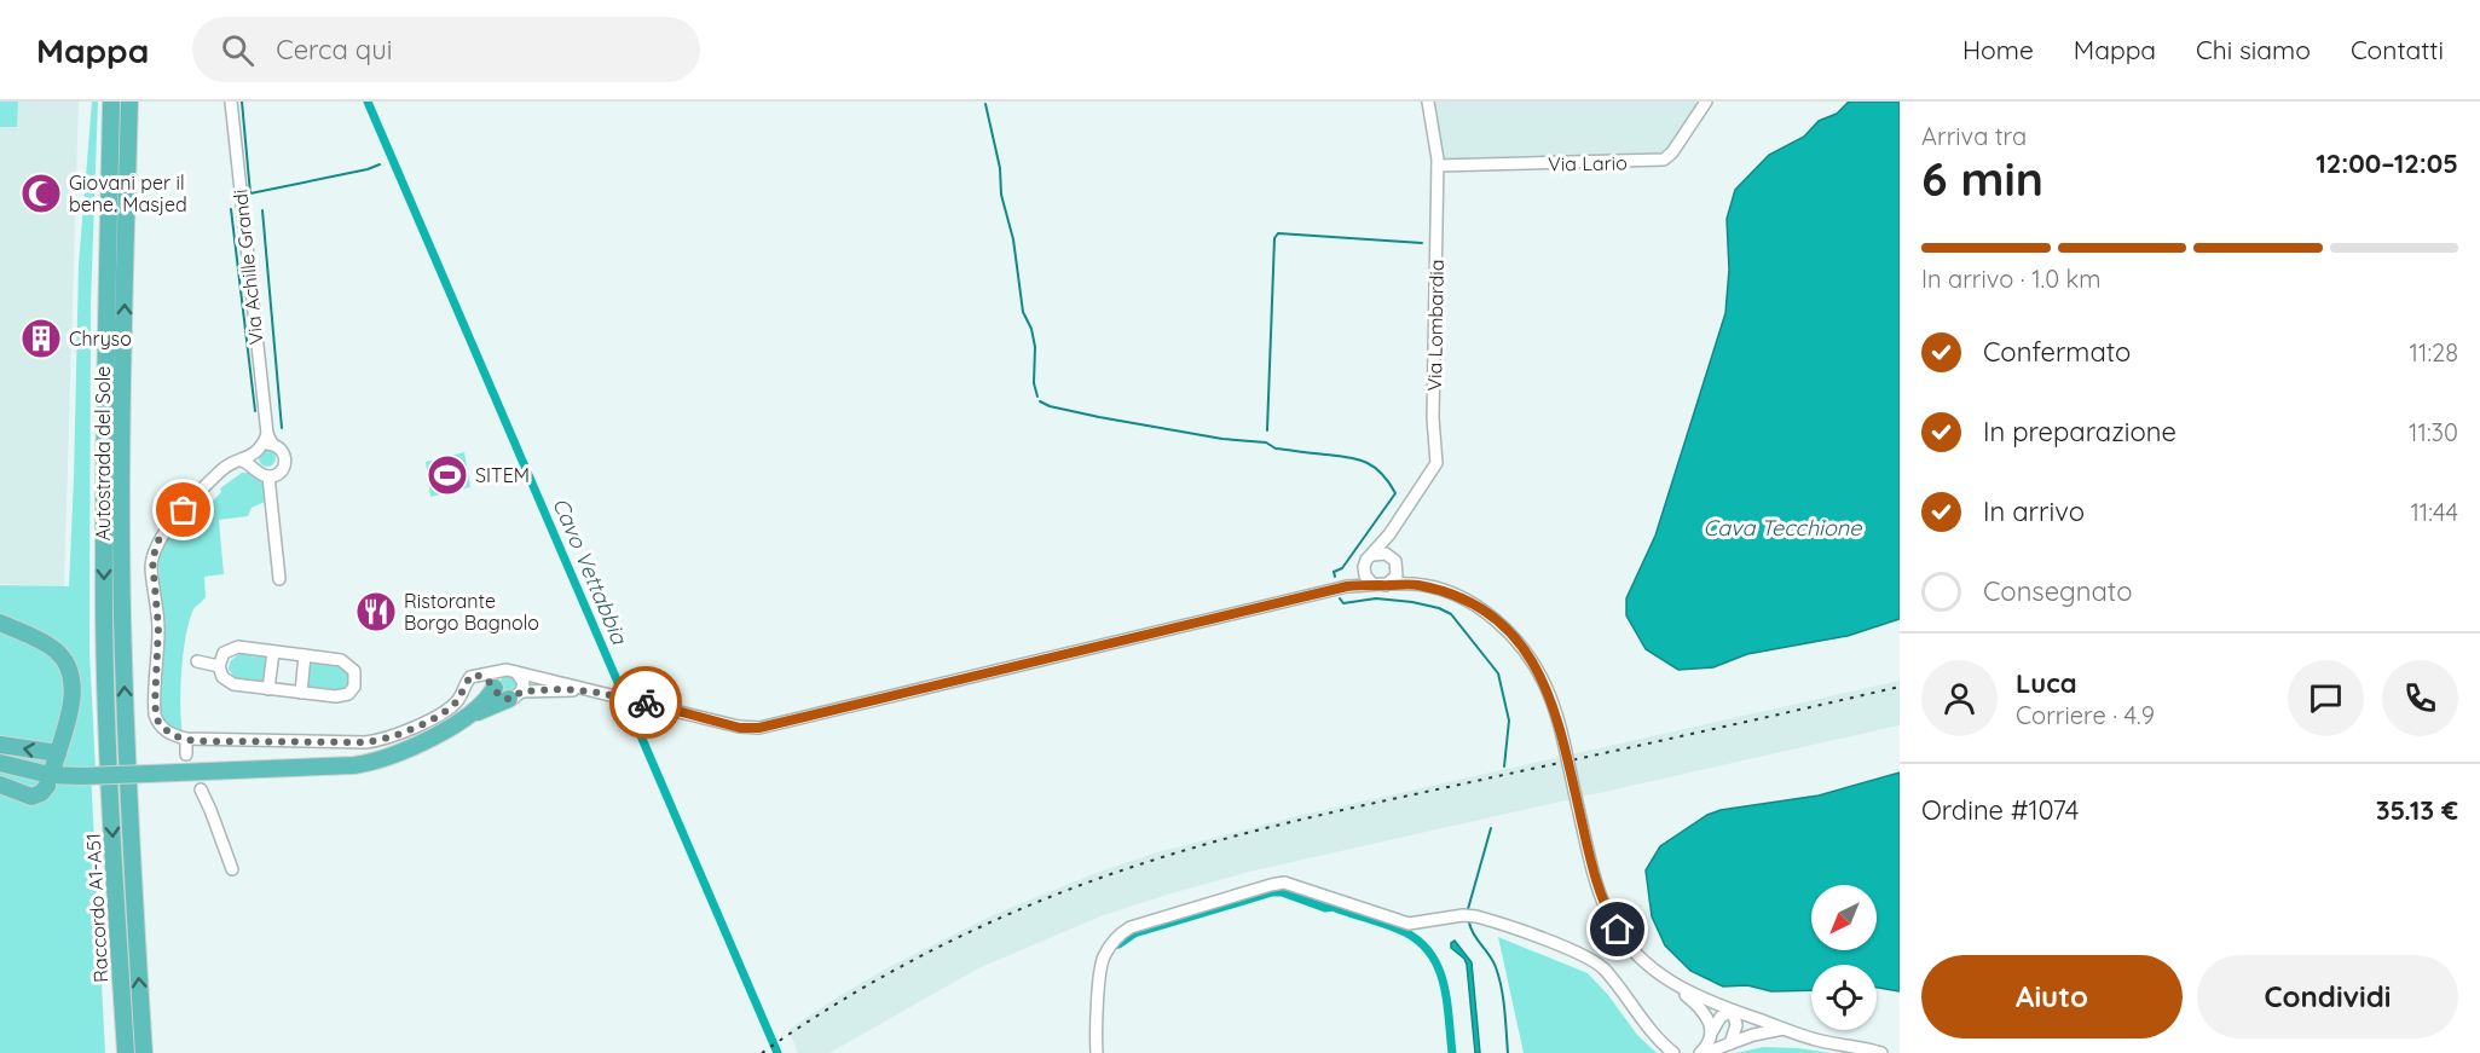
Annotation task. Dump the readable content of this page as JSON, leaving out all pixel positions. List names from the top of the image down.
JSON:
{
  "streets": {
    "highway": ["Autostrada del Sole", "Raccordo A1-A51"],
    "street": ["Via Lario", "Via Achille Grandi", "Via Lombardia"]
  },
  "crossings": [
    ["Via Lario", "Via Lombardia"],
    ["Autostrada del Sole", "Raccordo A1-A51"]
  ],
  "water": ["Cava Tecchione", "Cavo Vettabbia"],
  "places": {
    "mosque": ["Giovani per il bene. Masjed"],
    "building": ["Chryso"],
    "sports": ["SITEM"],
    "restaurant": ["Ristorante Borgo Bagnolo"]
  },
  "north": "bottom left",
  "page": {
    "header": "Mappa",
    "search": "Cerca qui",
    "nav": [
      "Home",
      "Mappa",
      "Chi siamo",
      "Contatti"
    ],
    "heading": ["6 min", "Arriva tra", "12:00–12:05"],
    "panel": [
      "Luca",
      "Corriere · 4.9",
      "Ordine #1074",
      "35.13 €"
    ],
    "bar": "In arrivo · 1.0 km",
    "list": [
      ["Confermato", "11:28"],
      ["In preparazione", "11:30"],
      ["In arrivo", "11:44"],
      "Consegnato"
    ],
    "buttons": ["Aiuto", "Condividi"]
  }
}
